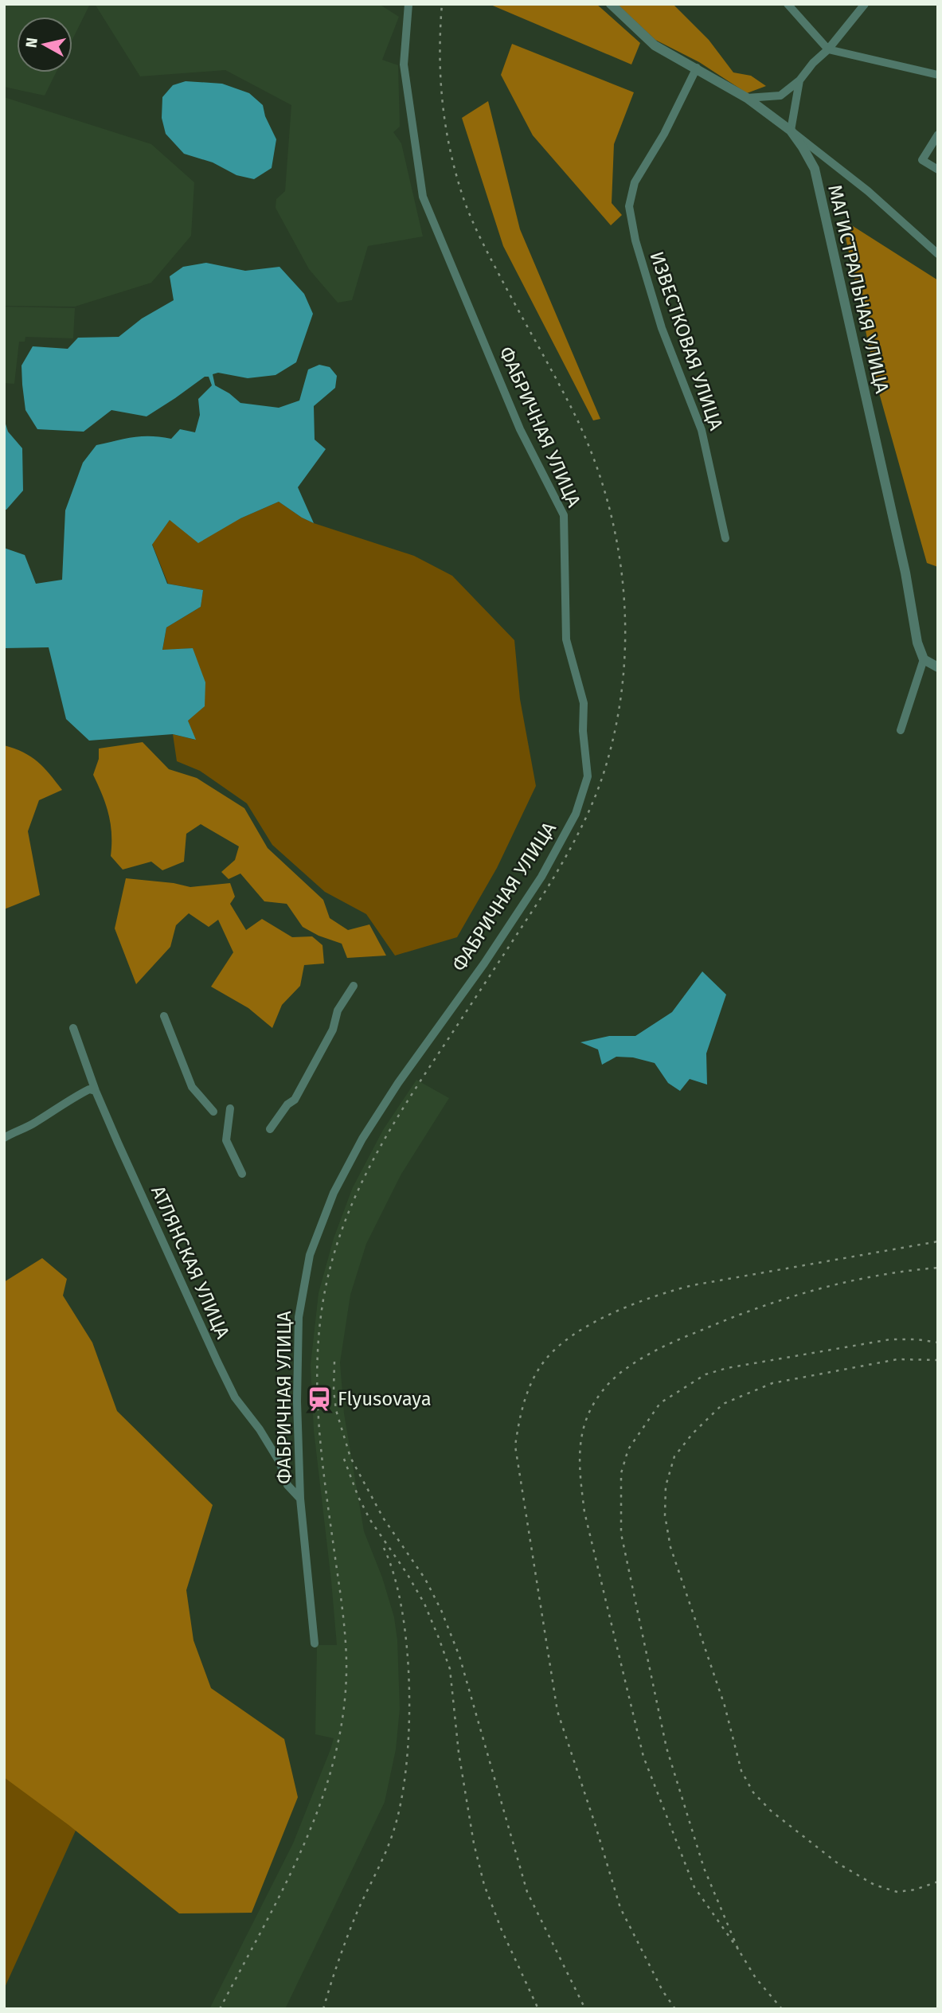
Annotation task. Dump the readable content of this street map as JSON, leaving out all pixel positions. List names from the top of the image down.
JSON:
{
  "streets": {
    "street": [
      "МАГИСТРАЛЬНАЯ УЛИЦА",
      "ИЗВЕСТКОВАЯ УЛИЦА",
      "ФАБРИЧНАЯ УЛИЦА",
      "АТЛЯНСКАЯ УЛИЦА"
    ]
  },
  "crossings": [
    ["МАГИСТРАЛЬНАЯ УЛИЦА", "ИЗВЕСТКОВАЯ УЛИЦА"],
    ["ФАБРИЧНАЯ УЛИЦА", "АТЛЯНСКАЯ УЛИЦА"]
  ],
  "places": {
    "station": ["Flyusovaya"]
  },
  "north": "left"
}
